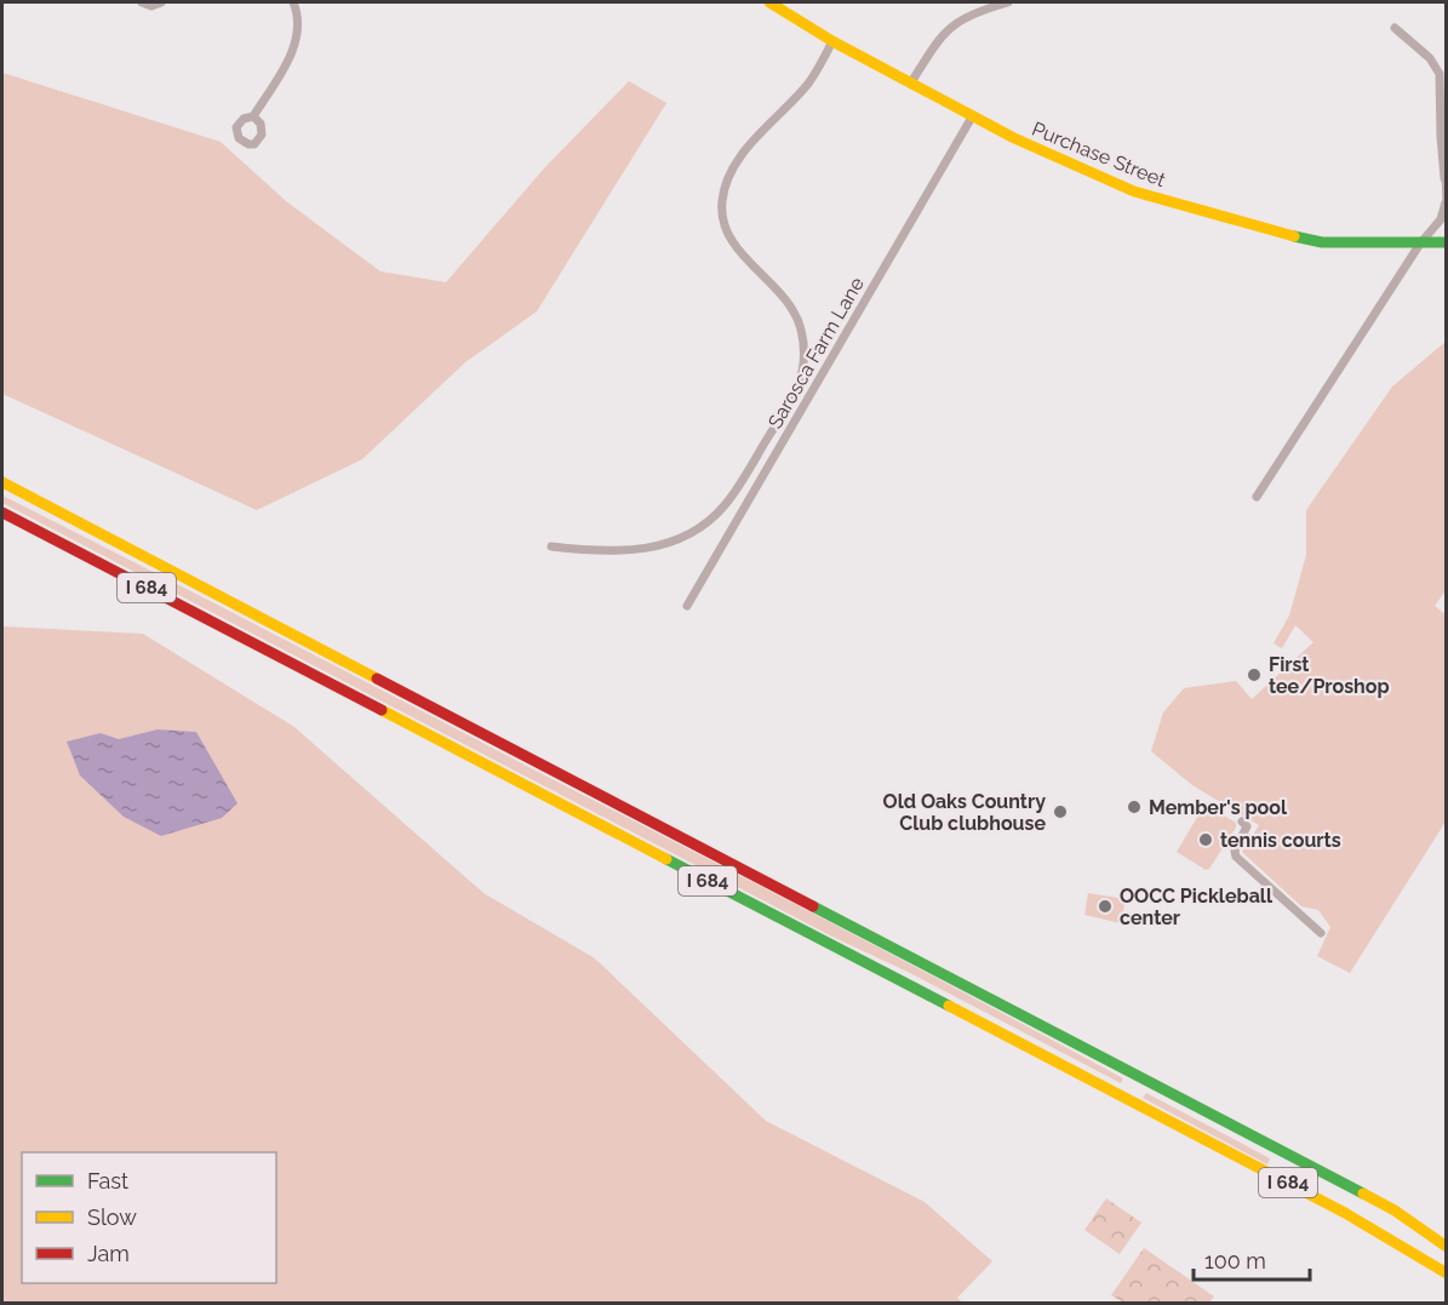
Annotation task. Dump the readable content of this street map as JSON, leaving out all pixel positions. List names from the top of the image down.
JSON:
{
  "streets": {
    "main road": ["Purchase Street", "I 684"],
    "street": ["Sarosca Farm Lane"]
  },
  "crossings": [
    ["Purchase Street", "Sarosca Farm Lane"]
  ],
  "places": [
    "First tee/Proshop",
    "Member's pool",
    "Old Oaks Country Club clubhouse",
    "tennis courts",
    "OOCC Pickleball center"
  ],
  "legend": ["Fast", "Slow", "Jam"],
  "scale_bar": "100 m"
}
